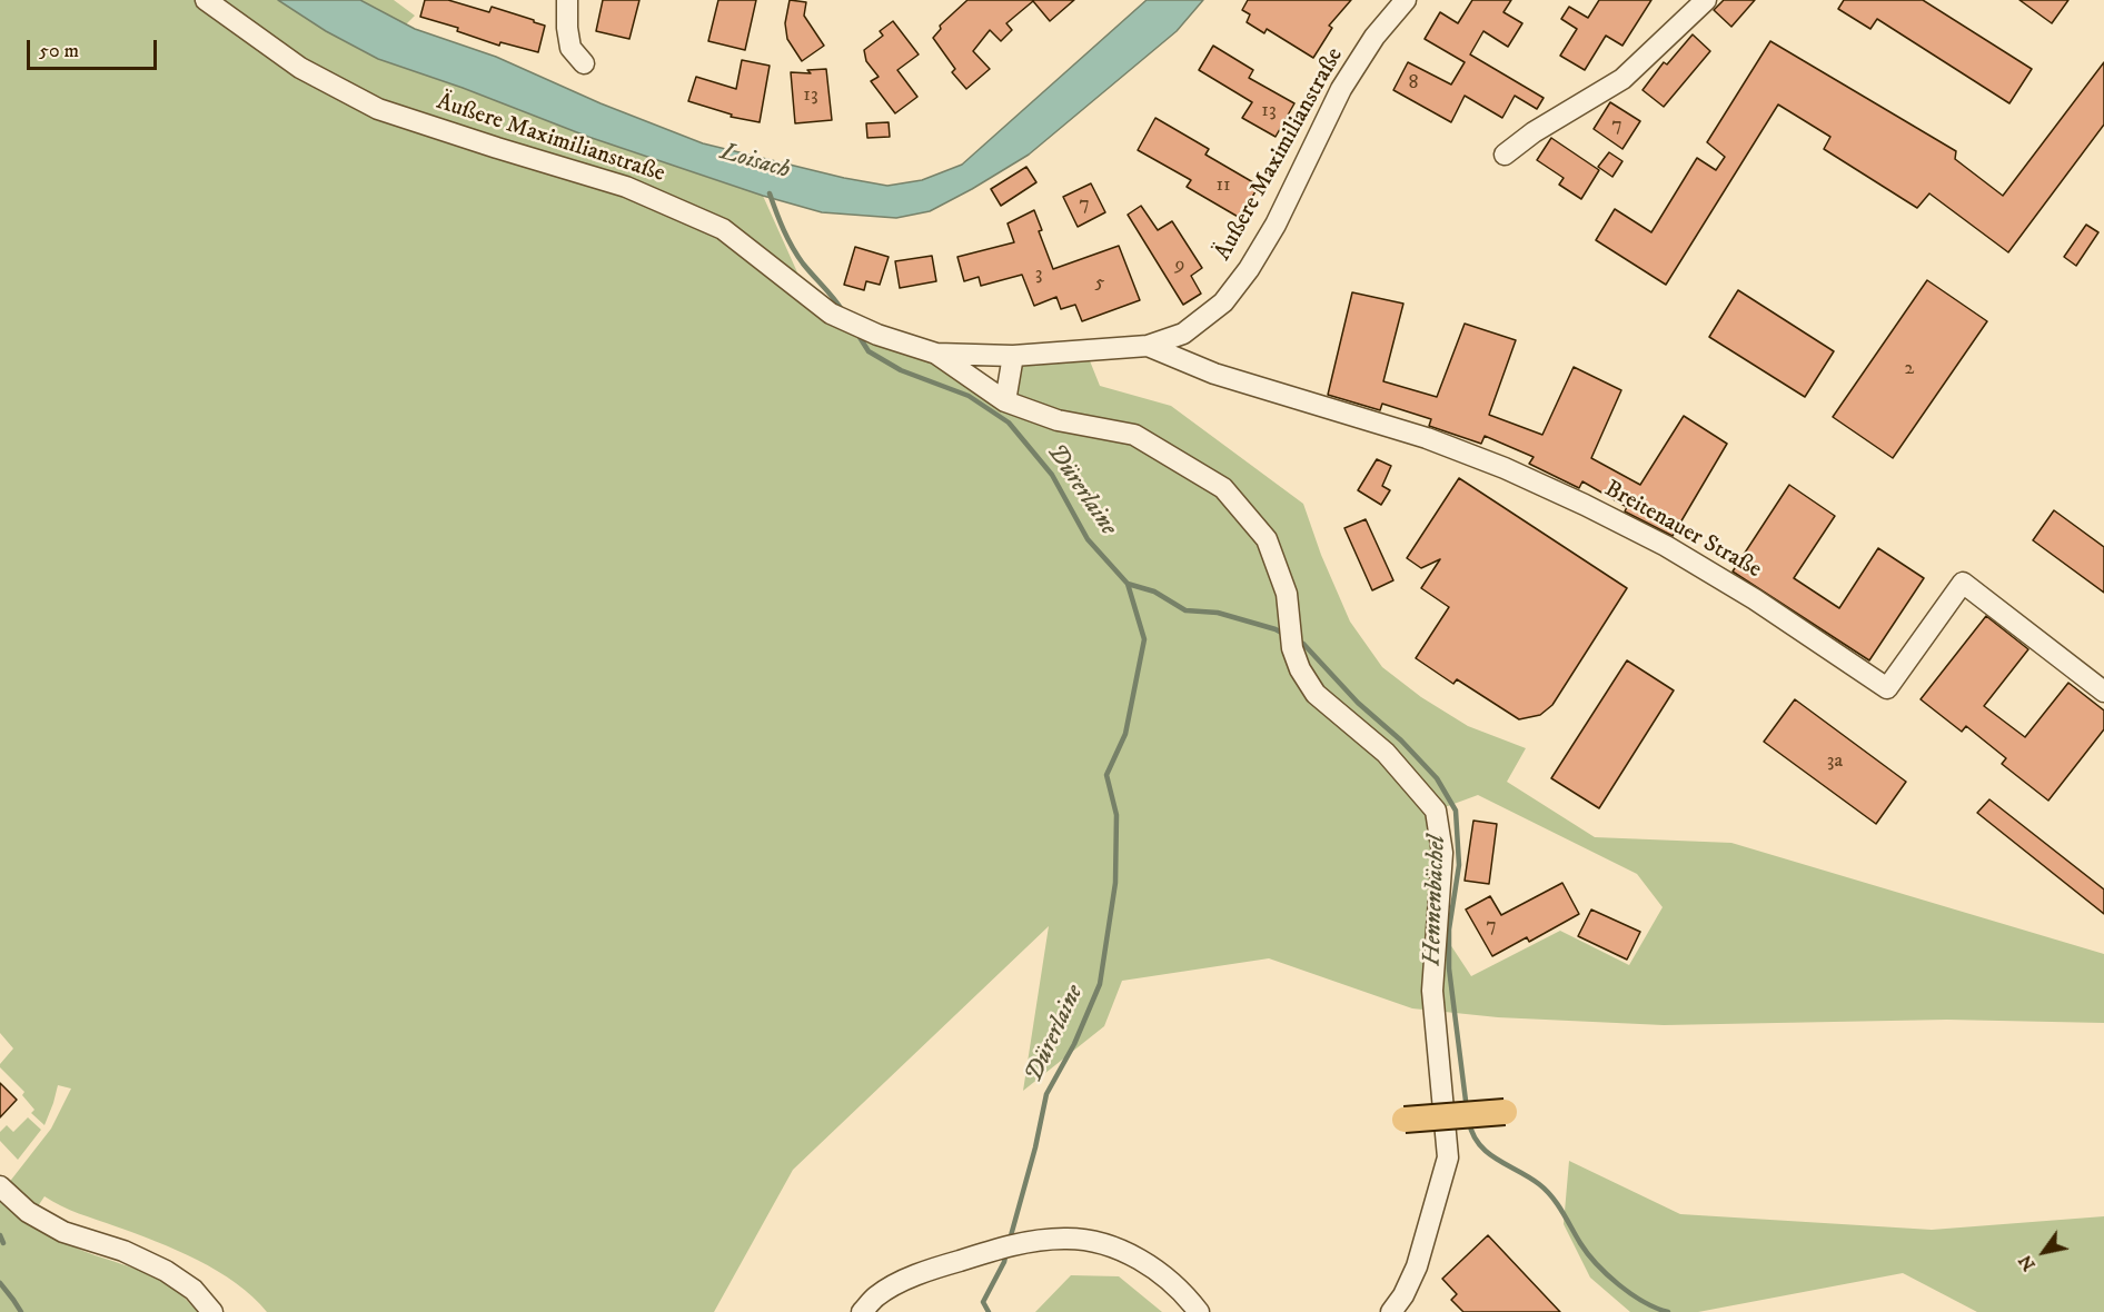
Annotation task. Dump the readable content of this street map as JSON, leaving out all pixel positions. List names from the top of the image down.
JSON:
{
  "streets": {
    "street": ["Äußere Maximilianstraße", "Breitenauer Straße"]
  },
  "crossings": [
    ["Äußere Maximilianstraße", "Breitenauer Straße"]
  ],
  "water": ["Loisach", "Dürerlaine", "Hennenbächel"],
  "house_numbers": [
    "8",
    "13",
    "13",
    "7",
    "11",
    "7",
    "9",
    "3",
    "5",
    "2",
    "3a",
    "7"
  ],
  "scale_bar": "50 m",
  "north": "bottom left"
}
